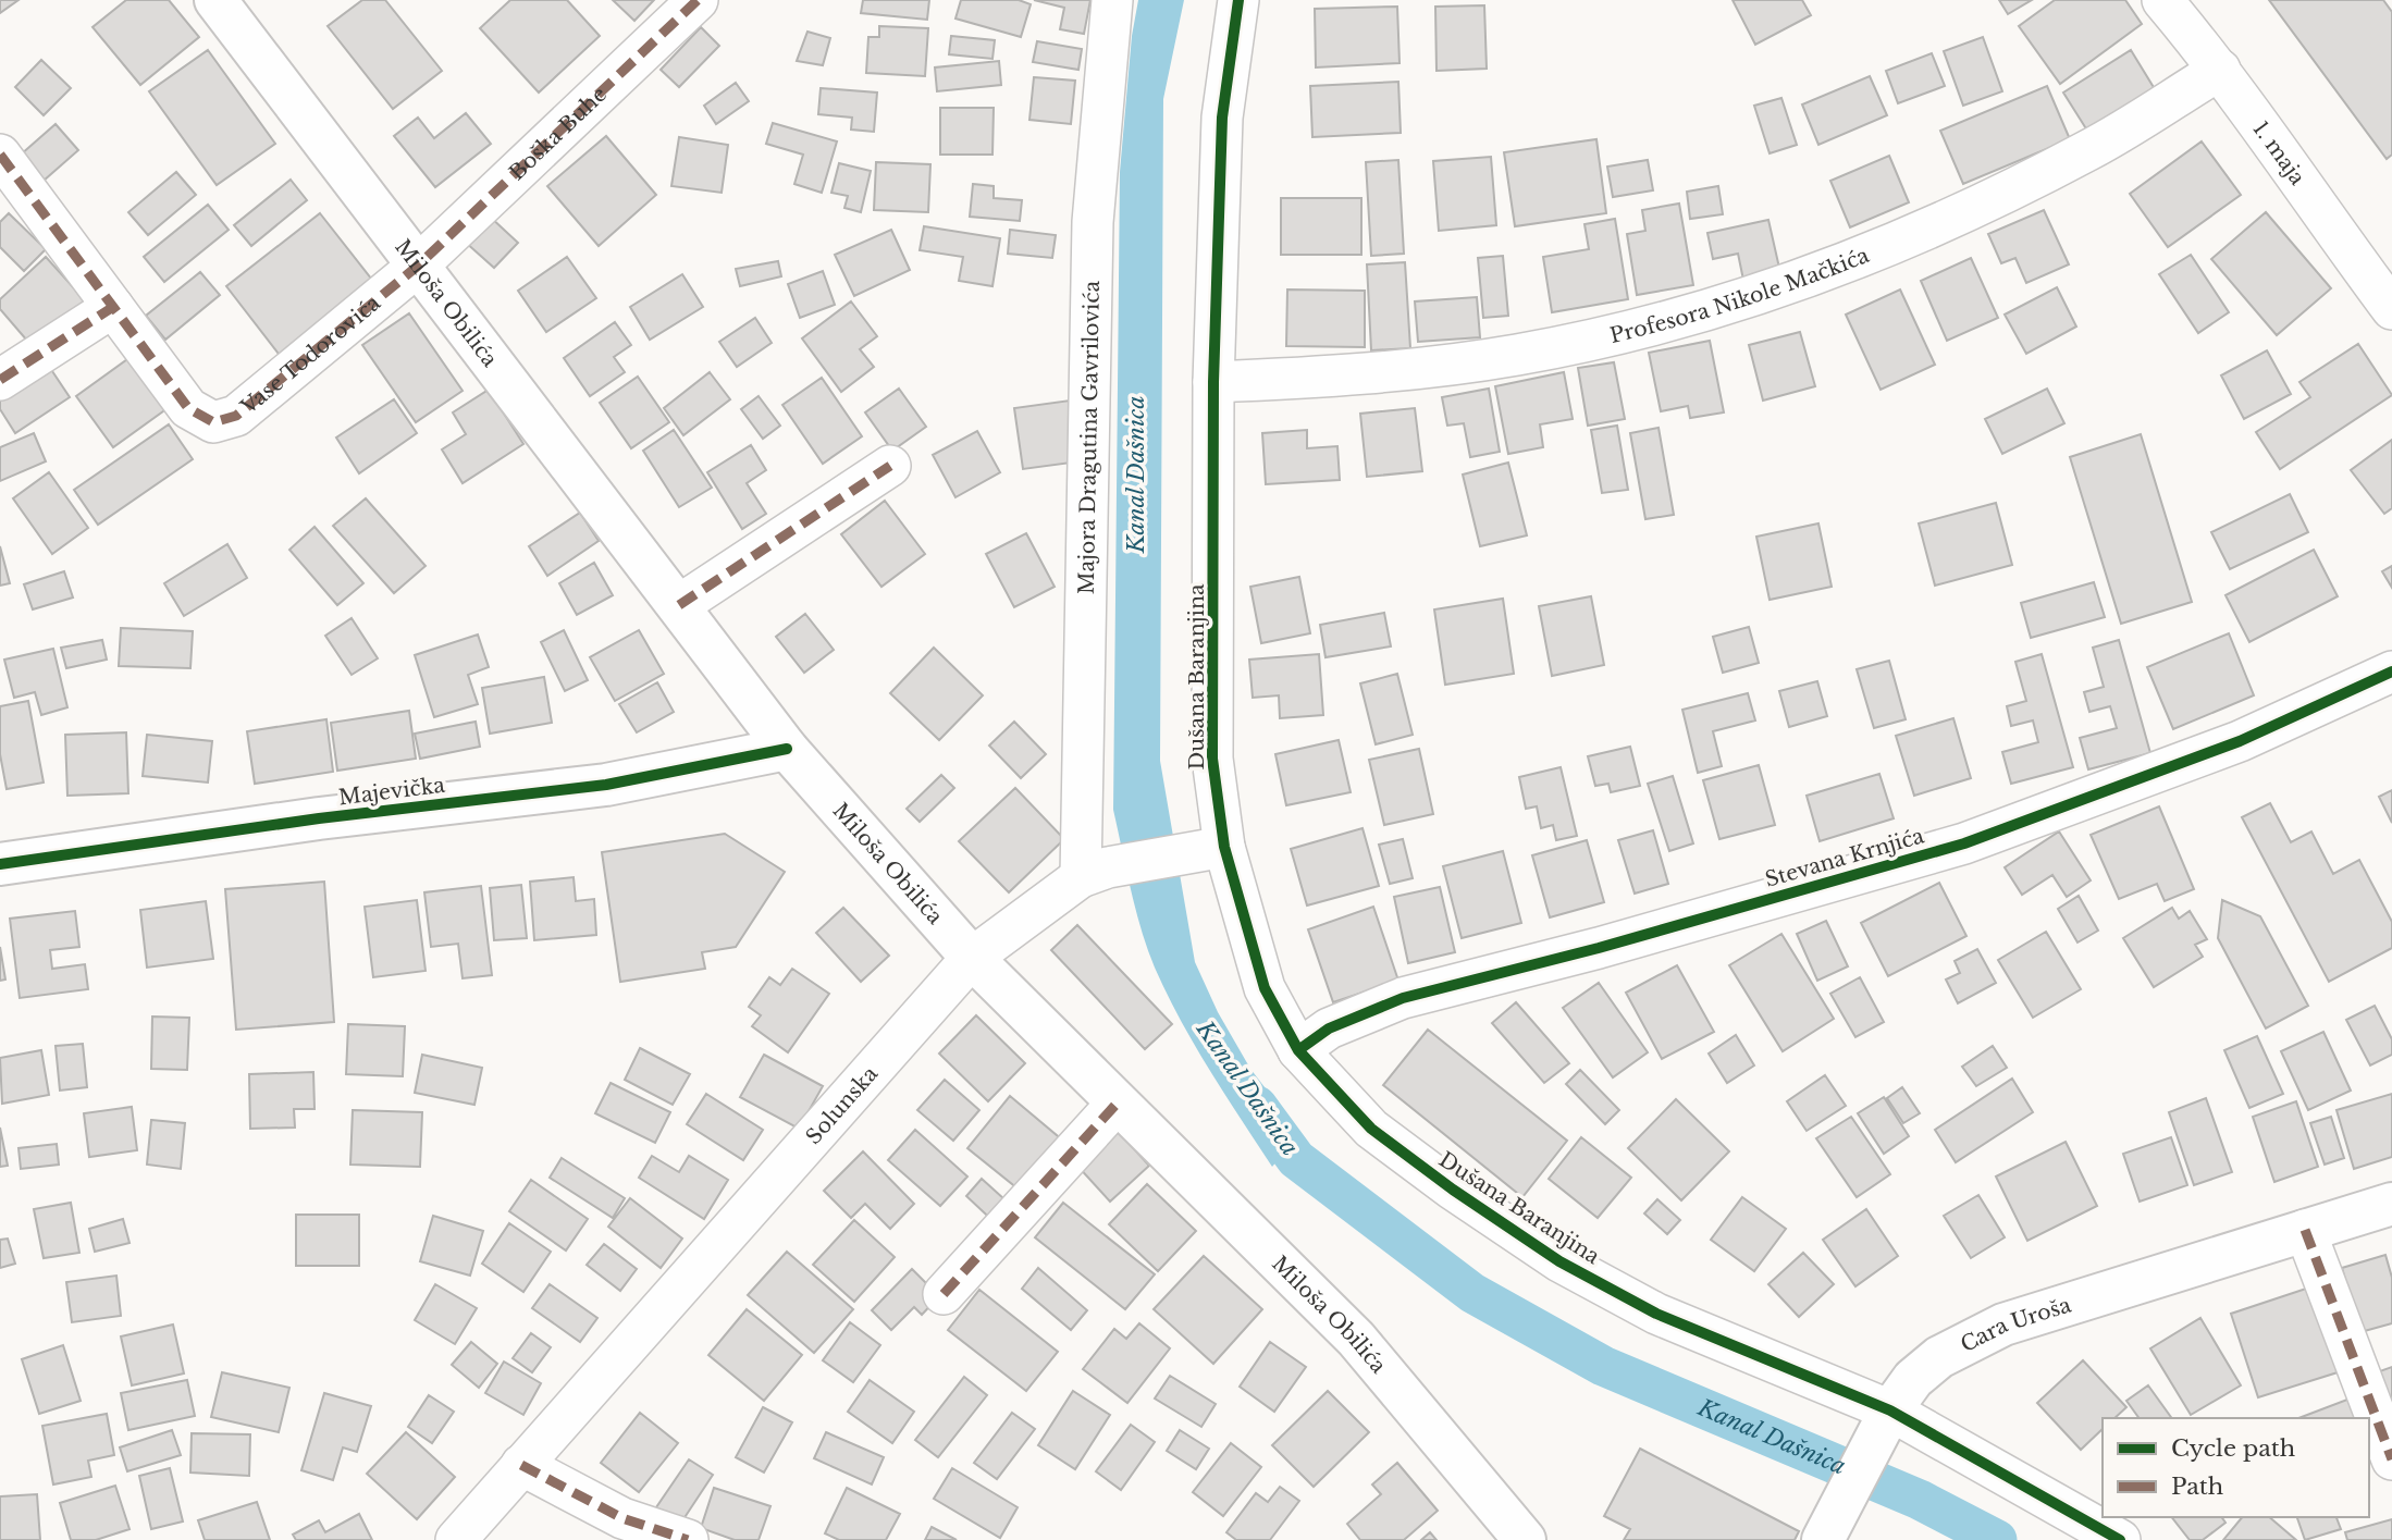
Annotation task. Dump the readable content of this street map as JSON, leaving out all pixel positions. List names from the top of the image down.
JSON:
{
  "streets": {
    "main road": ["Miloša Obilića", "Majevička", "Cara Uroša"],
    "street": [
      "Boška Buhe",
      "1. maja",
      "Profesora Nikole Mačkića",
      "Vase Todorovića",
      "Majora Dragutina Gavrilovića",
      "Dušana Baranjina",
      "Stevana Krnjića",
      "Solunska"
    ]
  },
  "crossings": [
    ["Boška Buhe", "Miloša Obilića"],
    ["Boška Buhe", "Vase Todorovića"],
    ["1. maja", "Profesora Nikole Mačkića"],
    ["Profesora Nikole Mačkića", "Dušana Baranjina"],
    ["Miloša Obilića", "Vase Todorovića"],
    ["Miloša Obilića", "Majevička"],
    ["Miloša Obilića", "Solunska"],
    ["Majora Dragutina Gavrilovića", "Solunska"],
    ["Dušana Baranjina", "Stevana Krnjića"],
    ["Dušana Baranjina", "Solunska"],
    ["Dušana Baranjina", "Cara Uroša"]
  ],
  "water": ["Kanal Dašnica"],
  "legend": ["Cycle path", "Path"]
}
